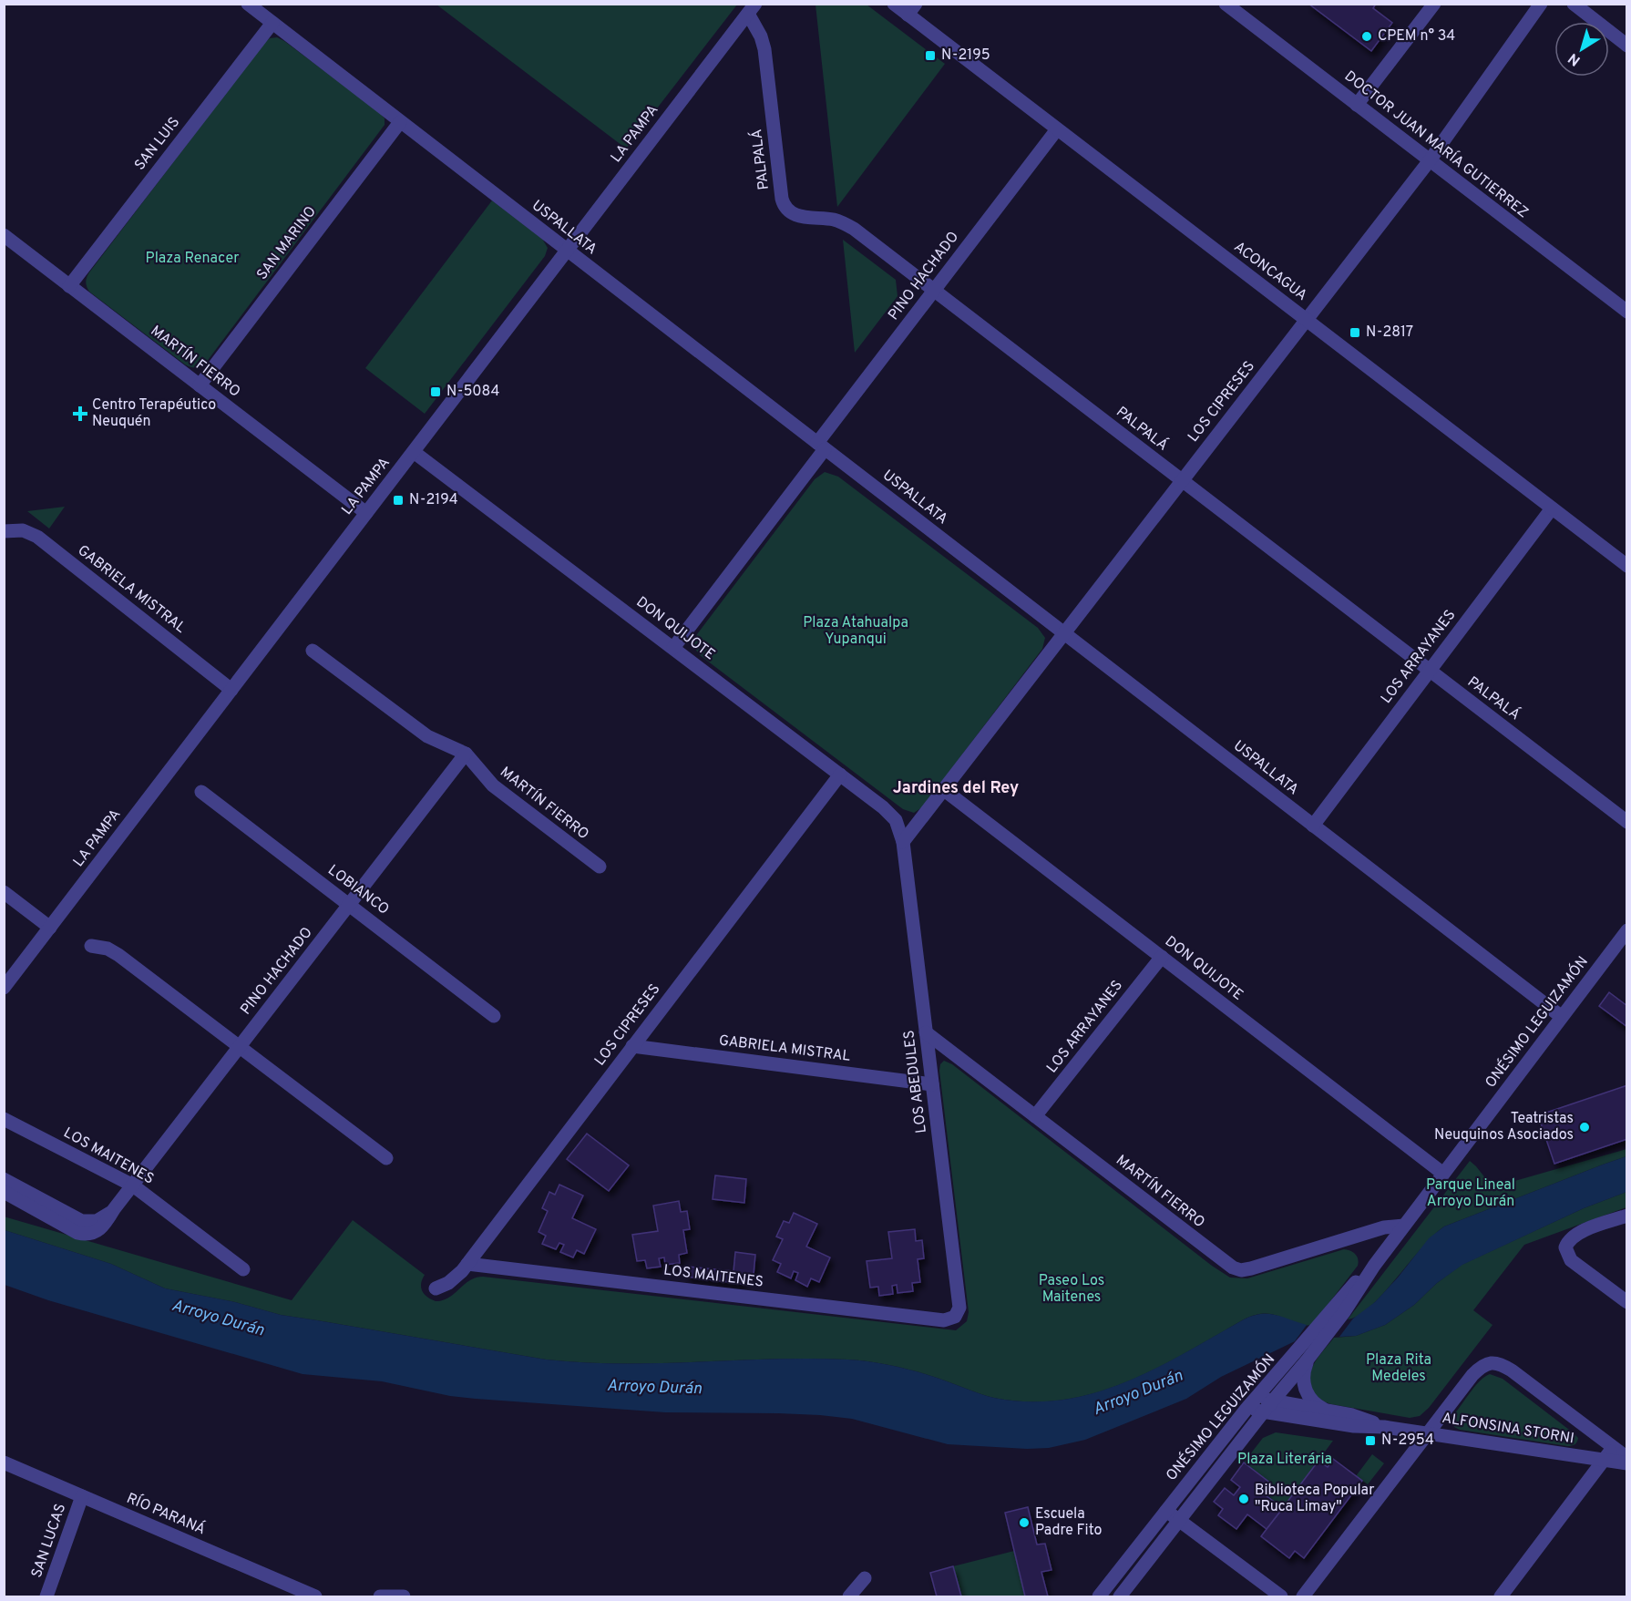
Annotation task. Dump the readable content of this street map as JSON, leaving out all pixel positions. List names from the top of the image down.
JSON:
{
  "streets": {
    "street": [
      "LA PAMPA",
      "SAN LUIS",
      "DOCTOR JUAN MARÍA GUTIERREZ",
      "PALPALÁ",
      "USPALLATA",
      "SAN MARINO",
      "ACONCAGUA",
      "PINO HACHADO",
      "MARTÍN FIERRO",
      "LOS CIPRESES",
      "GABRIELA MISTRAL",
      "DON QUIJOTE",
      "LOS ARRAYANES",
      "LOBIANCO",
      "ONÉSIMO LEGUIZAMÓN",
      "LOS ABEDULES",
      "LOS MAITENES",
      "ALFONSINA STORNI",
      "RÍO PARANÁ",
      "SAN LUCAS"
    ]
  },
  "crossings": [
    ["LA PAMPA", "PALPALÁ"],
    ["LA PAMPA", "USPALLATA"],
    ["LA PAMPA", "MARTÍN FIERRO"],
    ["LA PAMPA", "GABRIELA MISTRAL"],
    ["LA PAMPA", "DON QUIJOTE"],
    ["SAN LUIS", "USPALLATA"],
    ["SAN LUIS", "MARTÍN FIERRO"],
    ["DOCTOR JUAN MARÍA GUTIERREZ", "LOS CIPRESES"],
    ["PALPALÁ", "PINO HACHADO"],
    ["PALPALÁ", "LOS CIPRESES"],
    ["PALPALÁ", "LOS ARRAYANES"],
    ["USPALLATA", "SAN MARINO"],
    ["USPALLATA", "PINO HACHADO"],
    ["USPALLATA", "LOS CIPRESES"],
    ["USPALLATA", "LOS ARRAYANES"],
    ["USPALLATA", "ONÉSIMO LEGUIZAMÓN"],
    ["SAN MARINO", "MARTÍN FIERRO"],
    ["ACONCAGUA", "PINO HACHADO"],
    ["ACONCAGUA", "LOS CIPRESES"],
    ["ACONCAGUA", "LOS ARRAYANES"],
    ["PINO HACHADO", "MARTÍN FIERRO"],
    ["PINO HACHADO", "DON QUIJOTE"],
    ["PINO HACHADO", "LOBIANCO"],
    ["PINO HACHADO", "LOS MAITENES"],
    ["MARTÍN FIERRO", "LOS ARRAYANES"],
    ["MARTÍN FIERRO", "ONÉSIMO LEGUIZAMÓN"],
    ["MARTÍN FIERRO", "LOS ABEDULES"],
    ["LOS CIPRESES", "GABRIELA MISTRAL"],
    ["LOS CIPRESES", "DON QUIJOTE"],
    ["LOS CIPRESES", "LOS ABEDULES"],
    ["LOS CIPRESES", "LOS MAITENES"],
    ["GABRIELA MISTRAL", "LOS ABEDULES"],
    ["DON QUIJOTE", "LOS ARRAYANES"],
    ["DON QUIJOTE", "ONÉSIMO LEGUIZAMÓN"],
    ["DON QUIJOTE", "LOS ABEDULES"],
    ["ONÉSIMO LEGUIZAMÓN", "ALFONSINA STORNI"],
    ["LOS ABEDULES", "LOS MAITENES"],
    ["RÍO PARANÁ", "SAN LUCAS"]
  ],
  "districts": ["Jardines del Rey"],
  "water": ["Arroyo Durán"],
  "parks": [
    "Plaza Renacer",
    "Plaza Atahualpa Yupanqui",
    "Parque Lineal Arroyo Durán",
    "Paseo Los Maitenes",
    "Plaza Rita Medeles",
    "Plaza Literária"
  ],
  "places": {
    "other": [
      "CPEM n° 34",
      "Teatristas Neuquinos Asociados",
      "Biblioteca Popular \"Ruca Limay\"",
      "Escuela Padre Fito"
    ],
    "transit": [
      "N-2195",
      "N-2817",
      "N-5084",
      "N-2194",
      "N-2954"
    ],
    "health": ["Centro Terapéutico Neuquén"]
  },
  "north": "bottom left"
}
